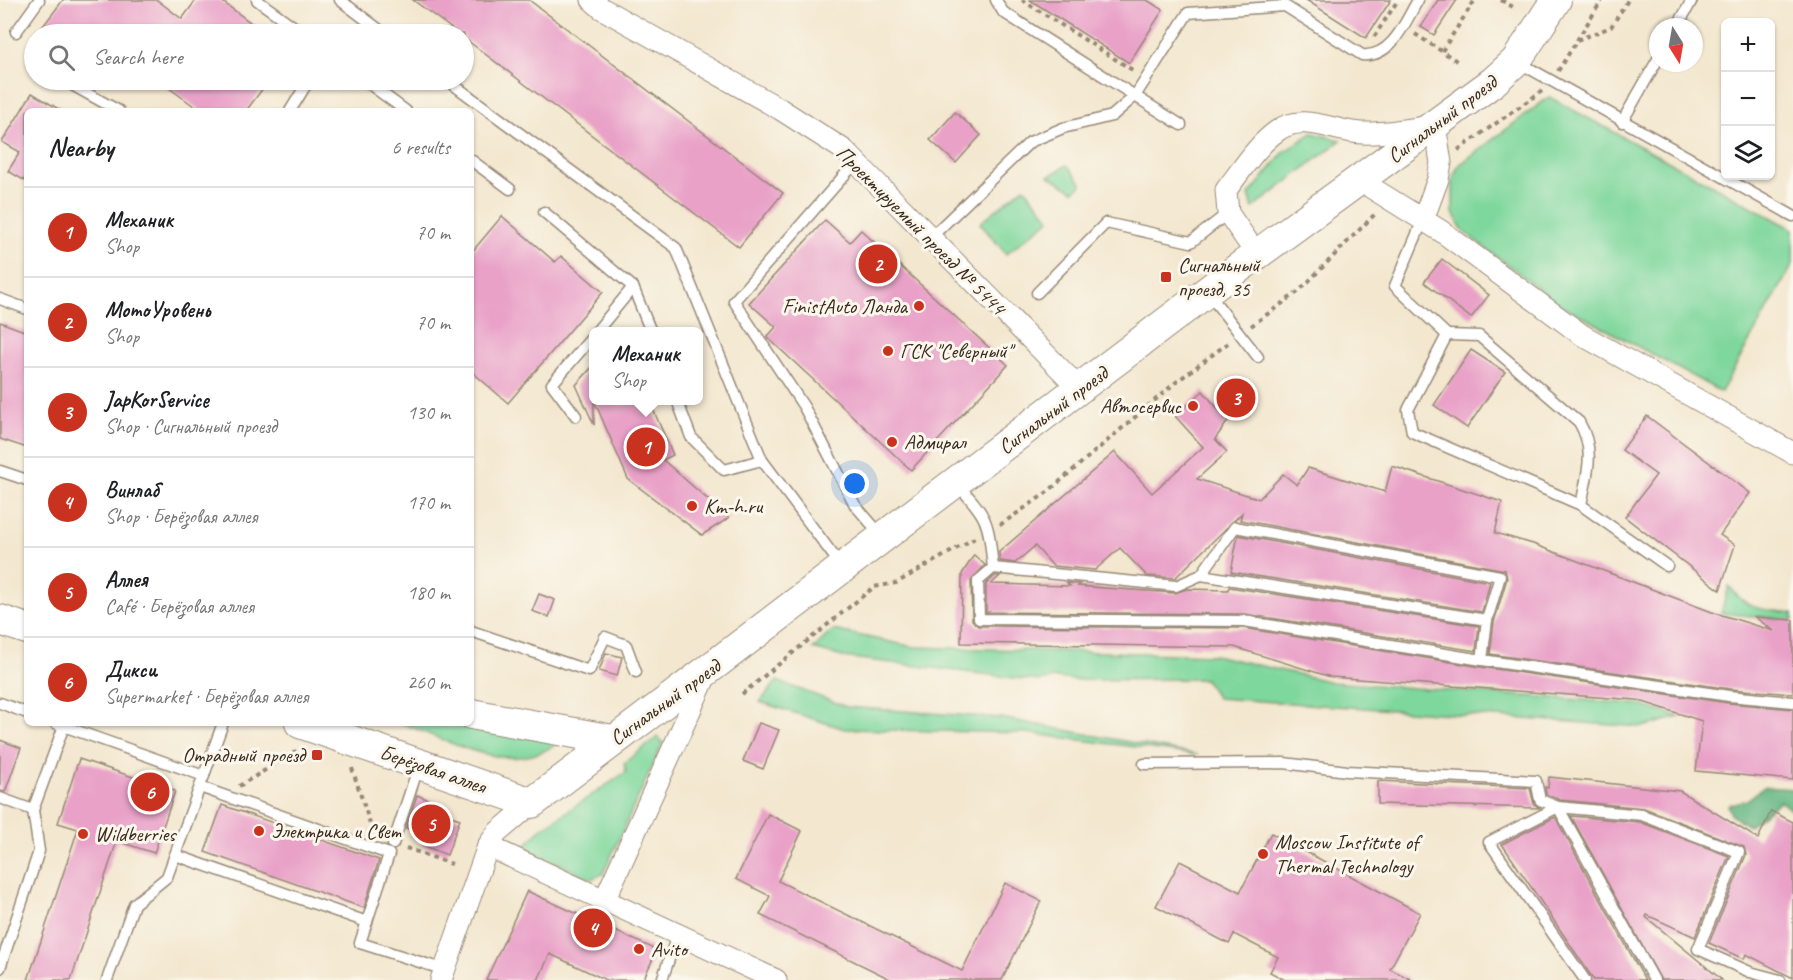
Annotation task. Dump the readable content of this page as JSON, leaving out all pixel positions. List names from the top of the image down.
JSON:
{
  "streets": {
    "main road": ["Сигнальный проезд", "Берёзовая аллея"],
    "street": ["Проектируемый проезд № 5444"]
  },
  "crossings": [
    ["Сигнальный проезд", "Проектируемый проезд № 5444"],
    ["Сигнальный проезд", "Берёзовая аллея"]
  ],
  "places": {
    "transit": ["Сигнальный проезд, 35", "Отрадный проезд"],
    "other": [
      "FinistAuto Ланда",
      "ГСК \"Северный\"",
      "Автосервис",
      "Адмирал",
      "Km-h.ru",
      "Электрика и Свет",
      "Wildberries",
      "Moscow Institute of Thermal Technology",
      "Avito"
    ]
  },
  "north": "bottom",
  "page": {
    "map_buttons": ["+", "−"],
    "search": "Search here",
    "heading": ["Nearby", "6 results"],
    "list": [
      {
        "mark": "1",
        "name": "Механик",
        "note": "Shop",
        "value": "70 m"
      },
      {
        "mark": "2",
        "name": "МотоУровень",
        "note": "Shop",
        "value": "70 m"
      },
      {
        "mark": "3",
        "name": "JapKorService",
        "note": "Shop · Сигнальный проезд",
        "value": "130 m"
      },
      {
        "mark": "4",
        "name": "Винлаб",
        "note": "Shop · Берёзовая аллея",
        "value": "170 m"
      },
      {
        "mark": "5",
        "name": "Аллея",
        "note": "Café · Берёзовая аллея",
        "value": "180 m"
      },
      {
        "mark": "6",
        "name": "Дикси",
        "note": "Supermarket · Берёзовая аллея",
        "value": "260 m"
      }
    ],
    "pins": [
      "2",
      "3",
      "1",
      "6",
      "5",
      "4"
    ],
    "popup": ["Механик", "Shop"]
  }
}
